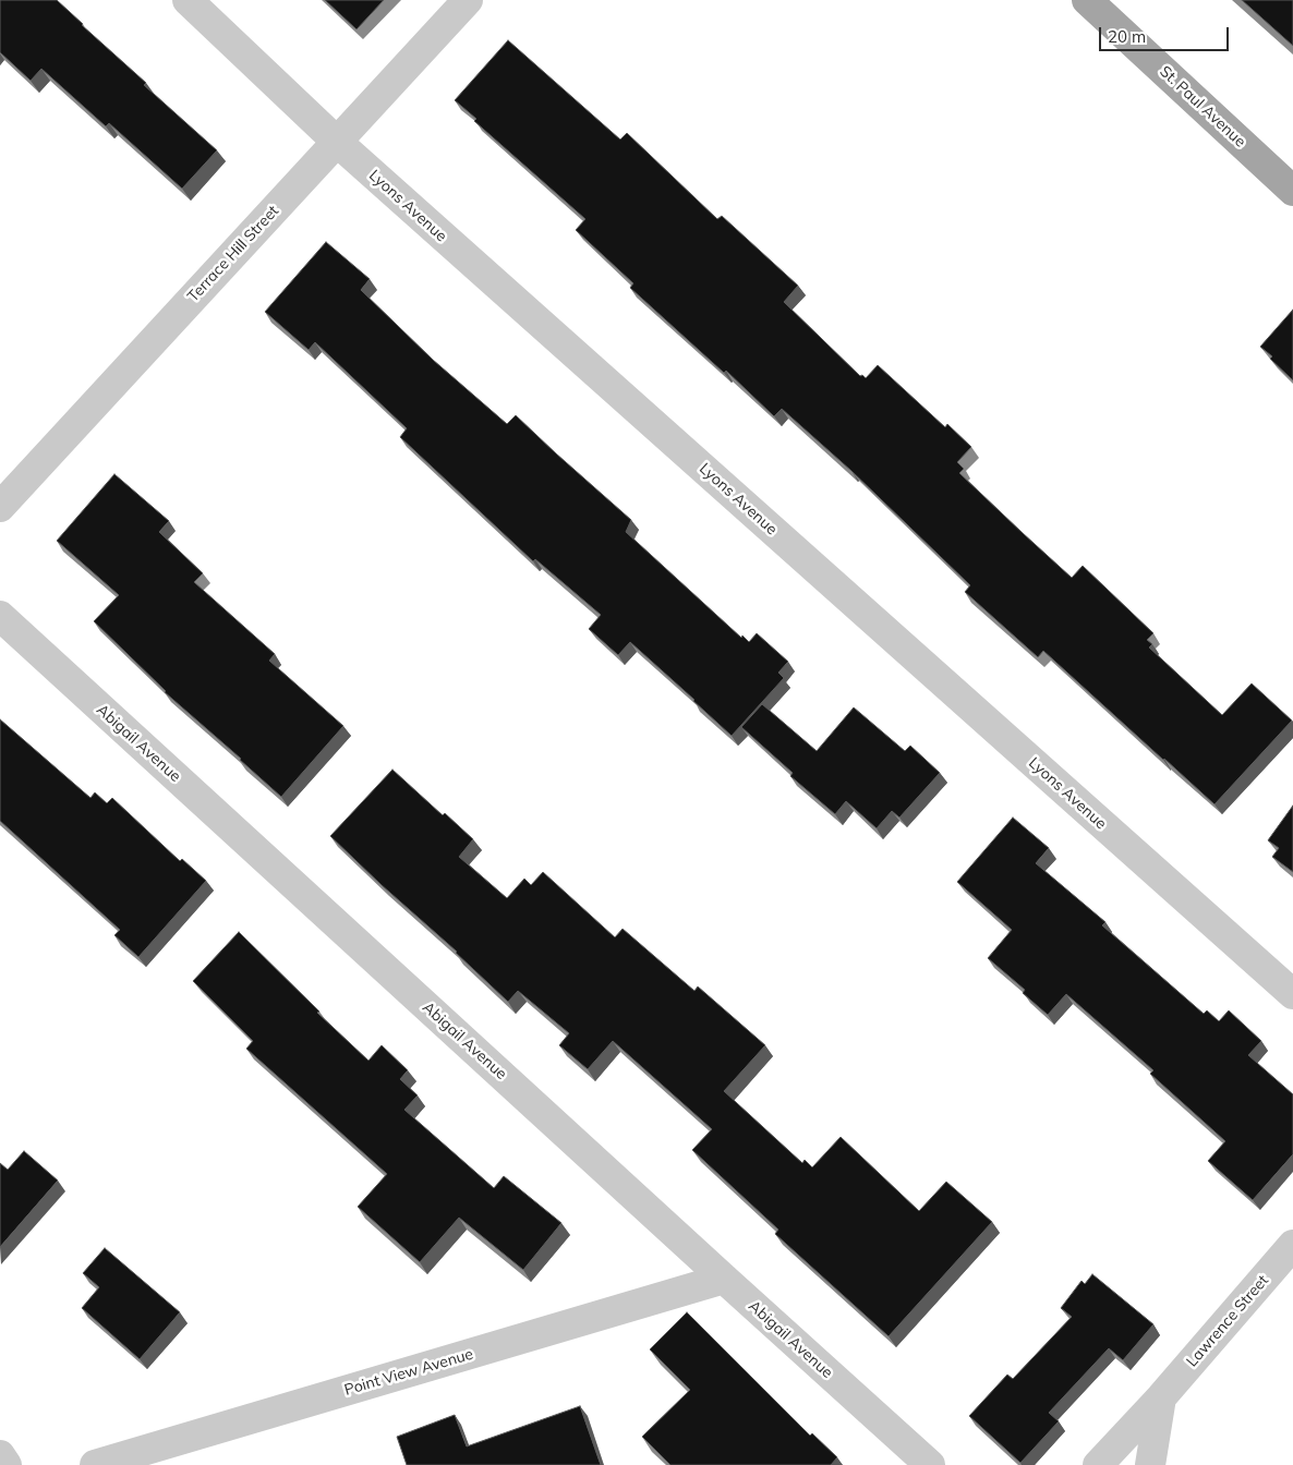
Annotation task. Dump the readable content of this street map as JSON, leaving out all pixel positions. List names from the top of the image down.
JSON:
{
  "streets": {
    "main road": ["St. Paul Avenue"],
    "street": [
      "Lyons Avenue",
      "Terrace Hill Street",
      "Abigail Avenue",
      "Lawrence Street",
      "Point View Avenue"
    ]
  },
  "crossings": [
    ["Lyons Avenue", "Terrace Hill Street"],
    ["Abigail Avenue", "Point View Avenue"]
  ],
  "scale_bar": "20 m"
}
